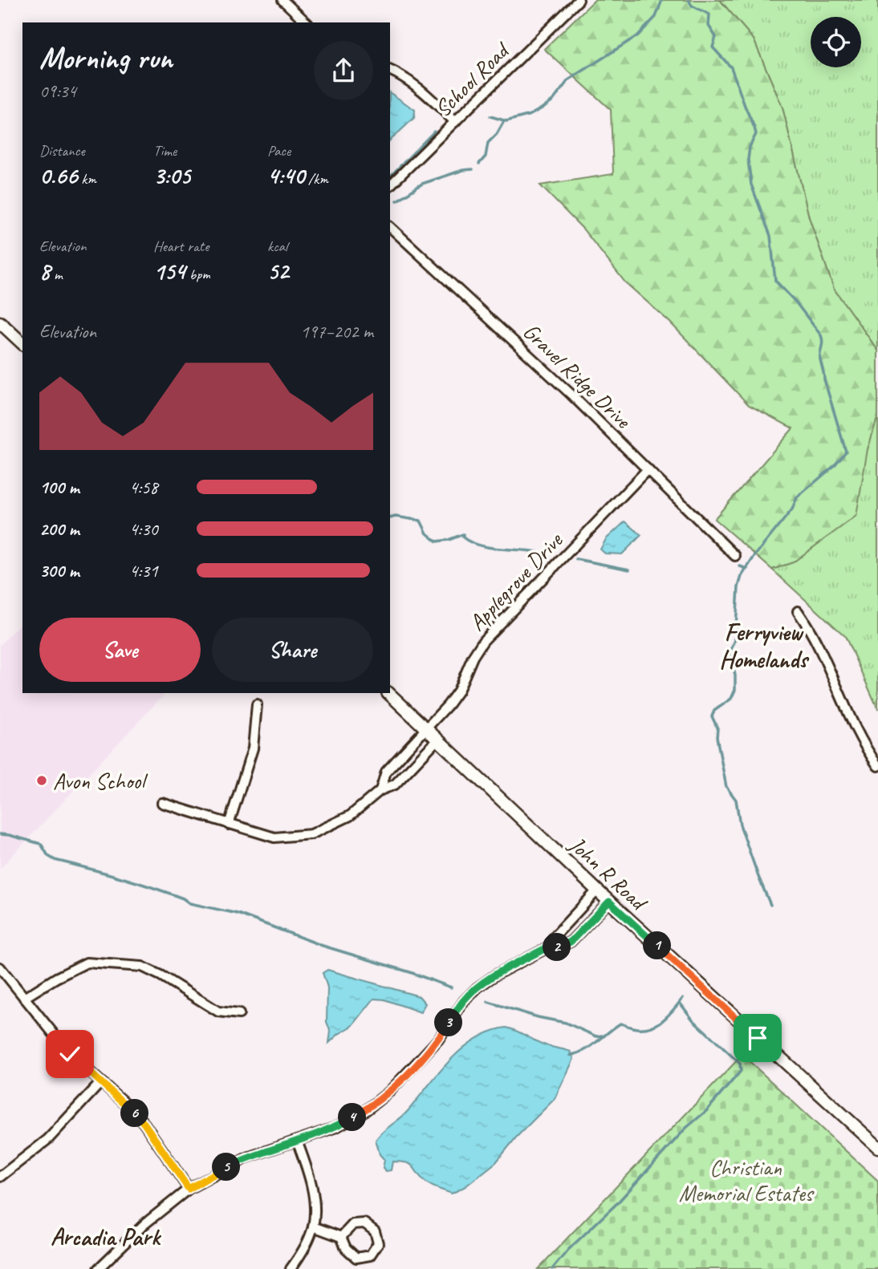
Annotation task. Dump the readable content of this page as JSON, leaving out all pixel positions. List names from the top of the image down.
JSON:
{
  "streets": {
    "main road": ["John R Road"],
    "street": ["School Road", "Gravel Ridge Drive", "Applegrove Drive"]
  },
  "crossings": [
    ["Gravel Ridge Drive", "Applegrove Drive"],
    ["Applegrove Drive", "John R Road"]
  ],
  "districts": ["Ferryview Homelands", "Arcadia Park"],
  "parks": ["Christian Memorial Estates"],
  "places": ["Avon School"],
  "page": {
    "heading": ["Morning run", "09:34"],
    "stats": [
      ["Distance", "0.66 km"],
      ["Time", "3:05"],
      ["Pace", "4:40 /km"],
      ["Elevation", "8 m"],
      ["Heart rate", "154 bpm"],
      ["kcal", "52"]
    ],
    "chart": ["Elevation", "197–202 m"],
    "list": [
      {
        "name": "100 m",
        "note": "4:58"
      },
      {
        "name": "200 m",
        "note": "4:30"
      },
      {
        "name": "300 m",
        "note": "4:31"
      }
    ],
    "buttons": ["Save", "Share"],
    "pins": [
      "1",
      "2",
      "3",
      "6",
      "4",
      "5"
    ]
  }
}
